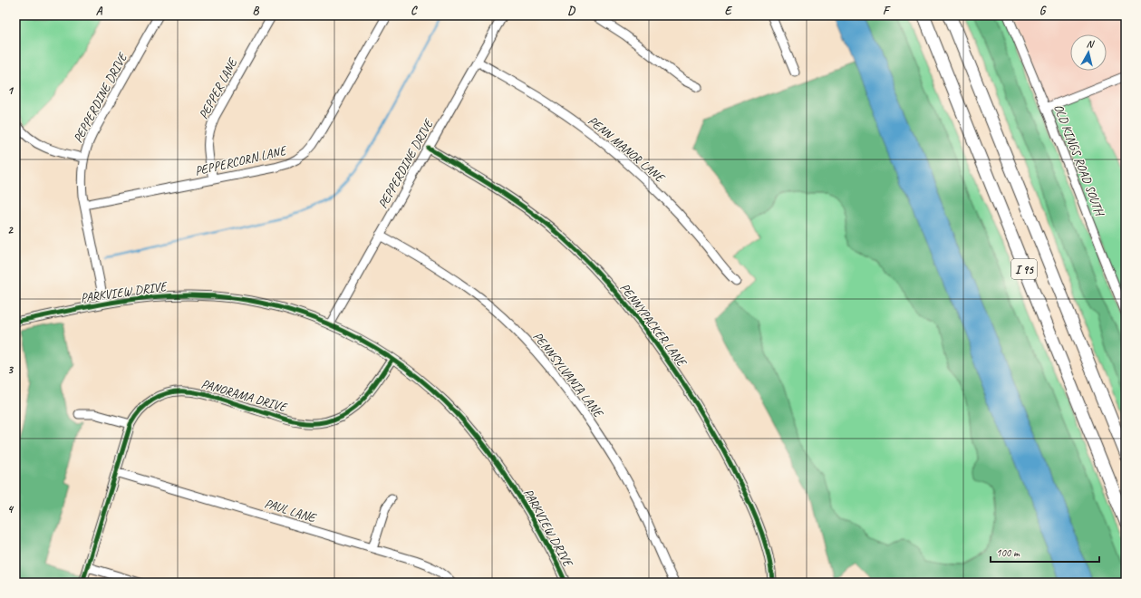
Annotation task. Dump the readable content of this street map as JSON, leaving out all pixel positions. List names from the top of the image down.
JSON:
{
  "streets": {
    "highway": ["I 95"],
    "street": [
      "PEPPER LANE",
      "PEPPERDINE DRIVE",
      "PENN MANOR LANE",
      "OLD KINGS ROAD SOUTH",
      "PEPPERCORN LANE",
      "PARKVIEW DRIVE",
      "PENNYPACKER LANE",
      "PENNSYLVANIA LANE",
      "PANORAMA DRIVE",
      "PAUL LANE"
    ]
  },
  "crossings": [
    ["PEPPER LANE", "PEPPERCORN LANE"],
    ["PEPPERDINE DRIVE", "PENN MANOR LANE"],
    ["PEPPERDINE DRIVE", "PEPPERCORN LANE"],
    ["PEPPERDINE DRIVE", "PARKVIEW DRIVE"],
    ["PEPPERDINE DRIVE", "PENNYPACKER LANE"],
    ["PEPPERDINE DRIVE", "PENNSYLVANIA LANE"],
    ["PARKVIEW DRIVE", "PANORAMA DRIVE"],
    ["PANORAMA DRIVE", "PAUL LANE"]
  ],
  "scale_bar": "100 m",
  "north": "top",
  "grid": {
    "columns": [
      "A",
      "B",
      "C",
      "D",
      "E",
      "F",
      "G"
    ],
    "rows": [
      "1",
      "2",
      "3",
      "4"
    ]
  }
}
